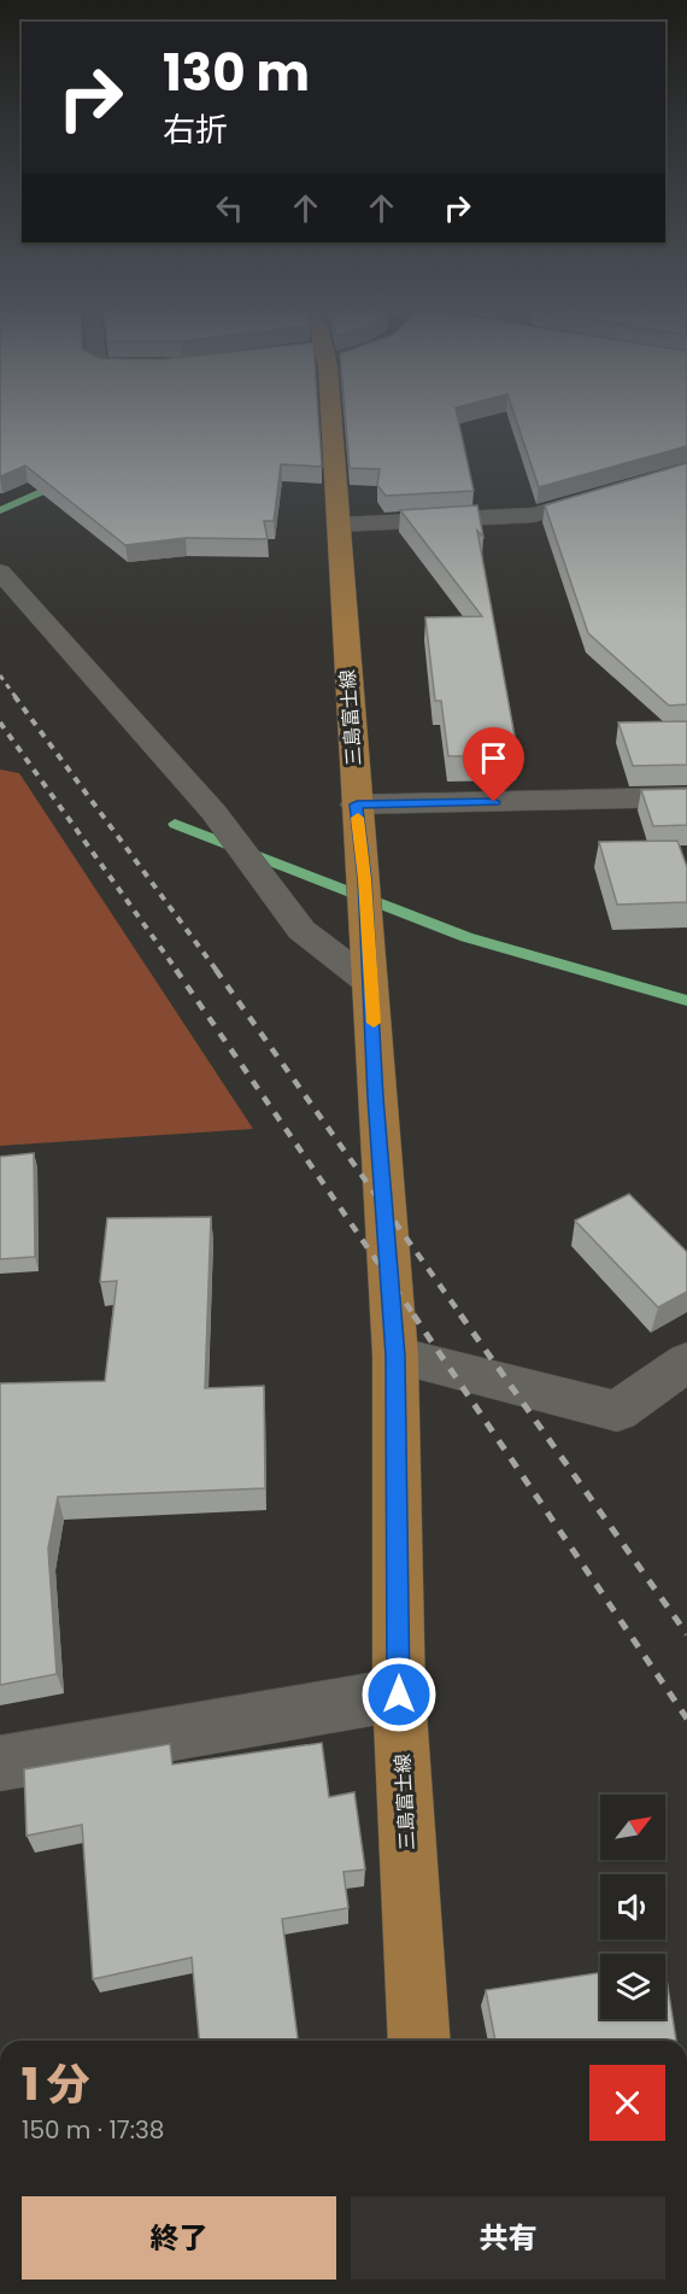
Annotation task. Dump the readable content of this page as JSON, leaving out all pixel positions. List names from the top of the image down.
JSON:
{
  "streets": {
    "main road": ["三島富士線"]
  },
  "north": "top right",
  "page": {
    "turn": ["130 m", "右折"],
    "heading": ["1 分", "150 m · 17:38"],
    "buttons": ["終了", "共有"]
  }
}
